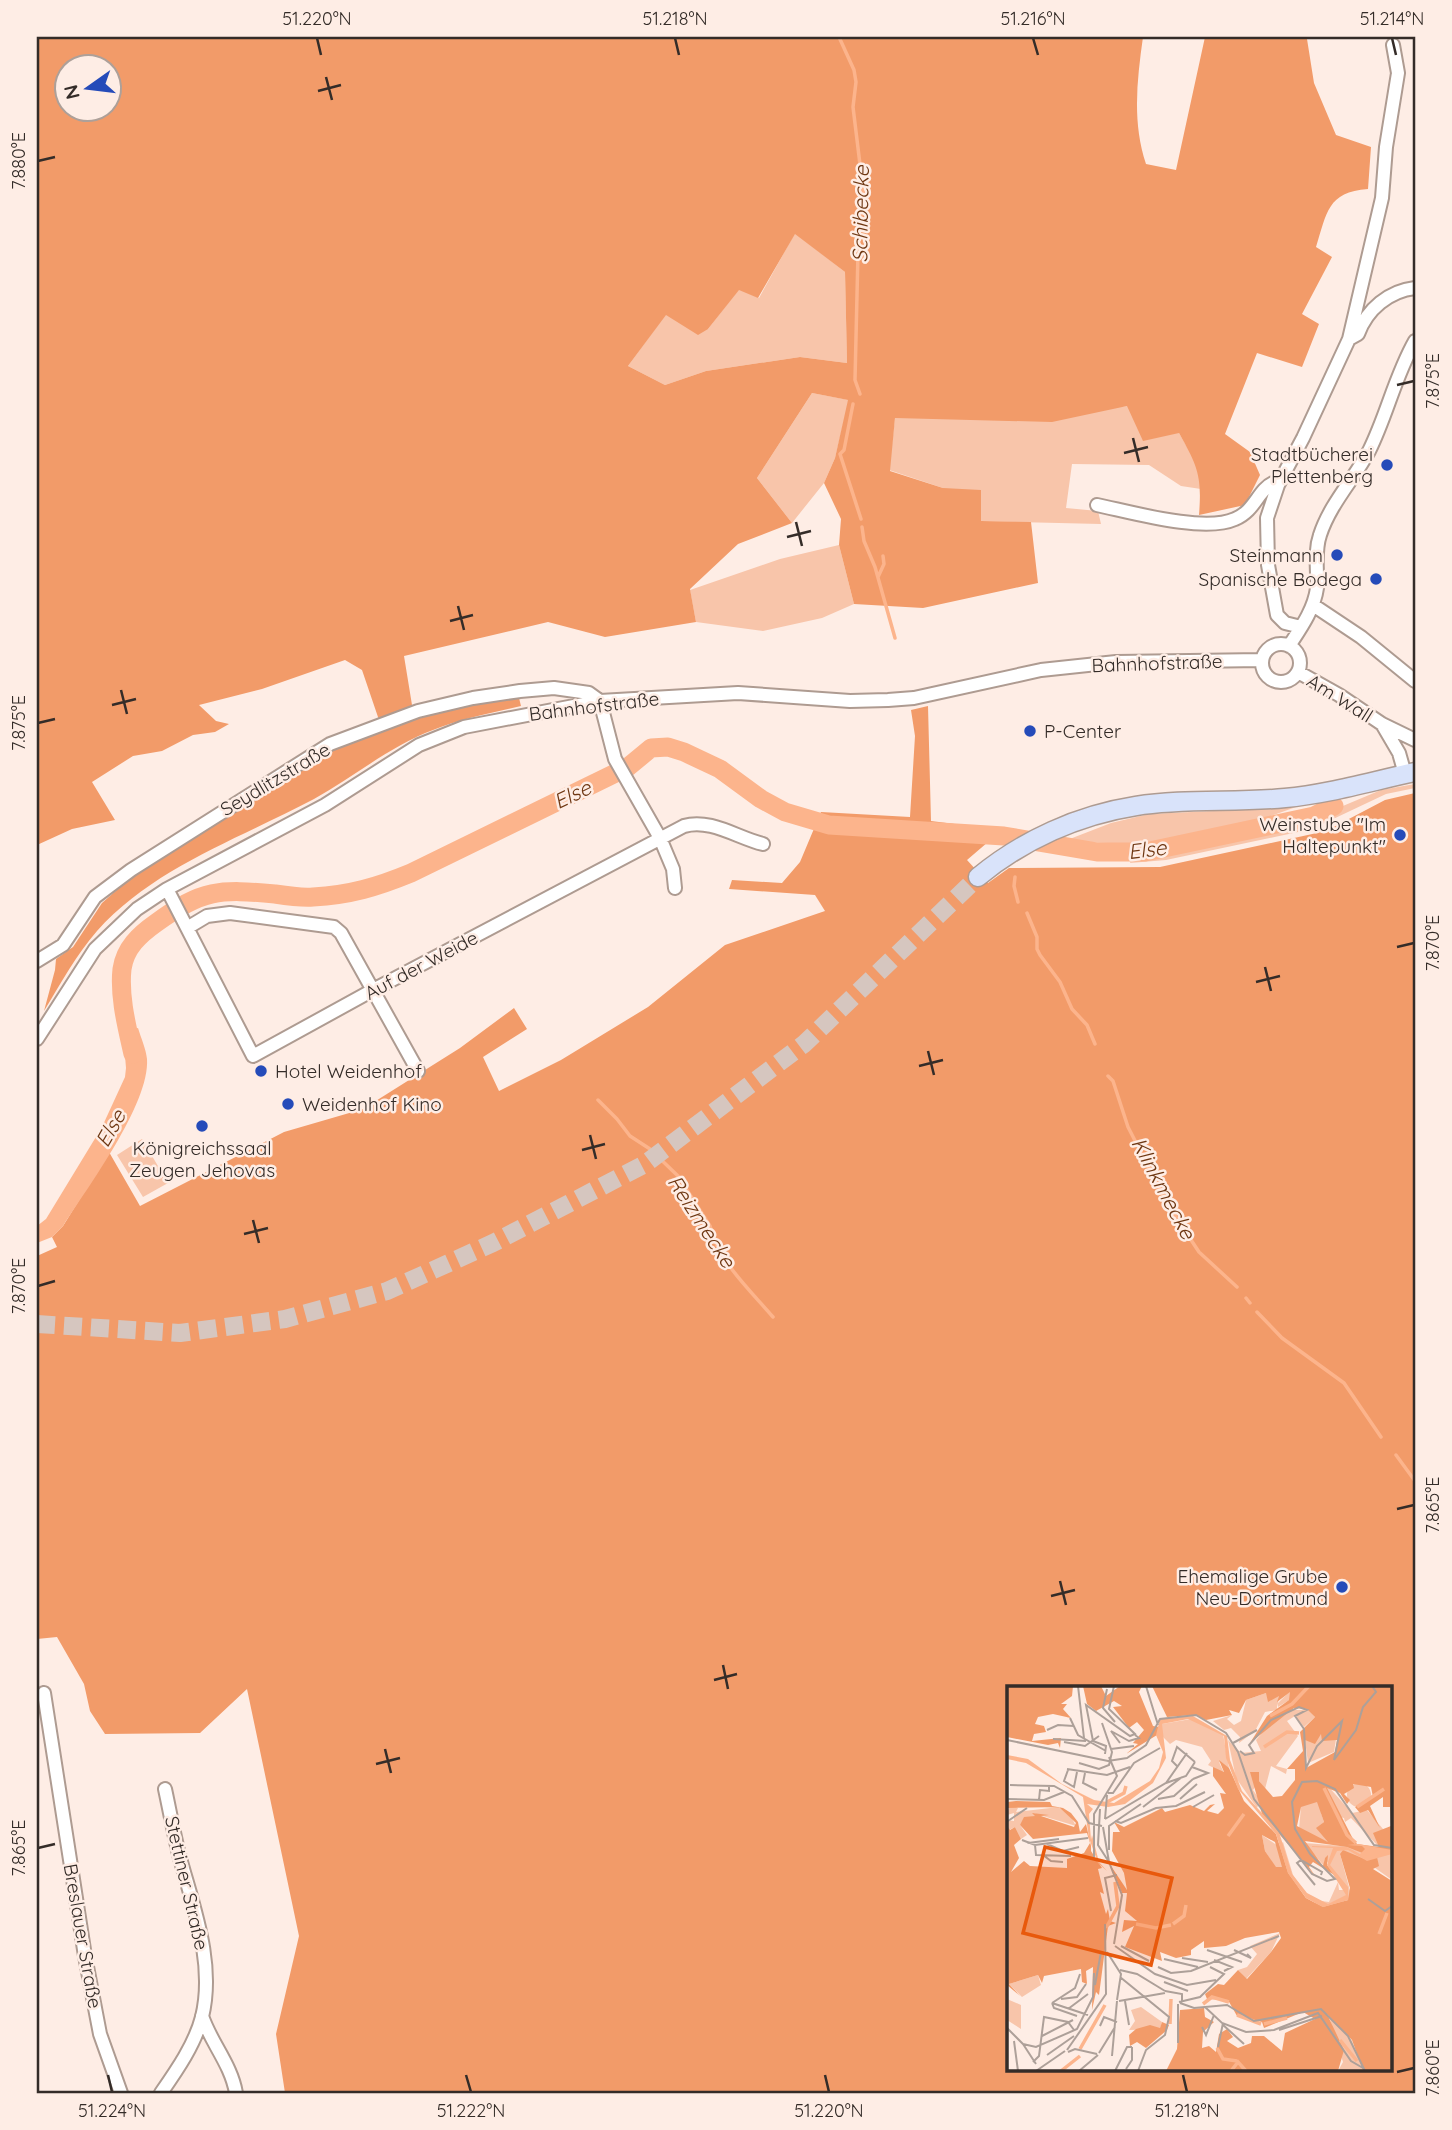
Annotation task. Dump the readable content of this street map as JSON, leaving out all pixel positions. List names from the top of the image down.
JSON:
{
  "streets": {
    "street": [
      "Bahnhofstraße",
      "Am Wall",
      "Seydlitzstraße",
      "Auf der Weide",
      "Stettiner Straße",
      "Breslauer Straße"
    ]
  },
  "crossings": [
    ["Bahnhofstraße", "Am Wall"],
    ["Bahnhofstraße", "Seydlitzstraße"],
    ["Bahnhofstraße", "Auf der Weide"]
  ],
  "water": [
    "Schibecke",
    "Else",
    "Klinkmecke",
    "Reizmecke"
  ],
  "places": [
    "Stadtbücherei Plettenberg",
    "Steinmann",
    "Spanische Bodega",
    "P-Center",
    "Weinstube \"Im Haltepunkt\"",
    "Hotel Weidenhof",
    "Weidenhof Kino",
    "Königreichssaal Zeugen Jehovas",
    "Ehemalige Grube Neu-Dortmund"
  ],
  "north": "left",
  "coordinates": [
    "51.220°N",
    "51.218°N",
    "51.216°N",
    "51.214°N",
    "7.880°E",
    "7.875°E",
    "7.870°E",
    "7.865°E",
    "7.860°E",
    "51.224°N",
    "51.222°N"
  ]
}
